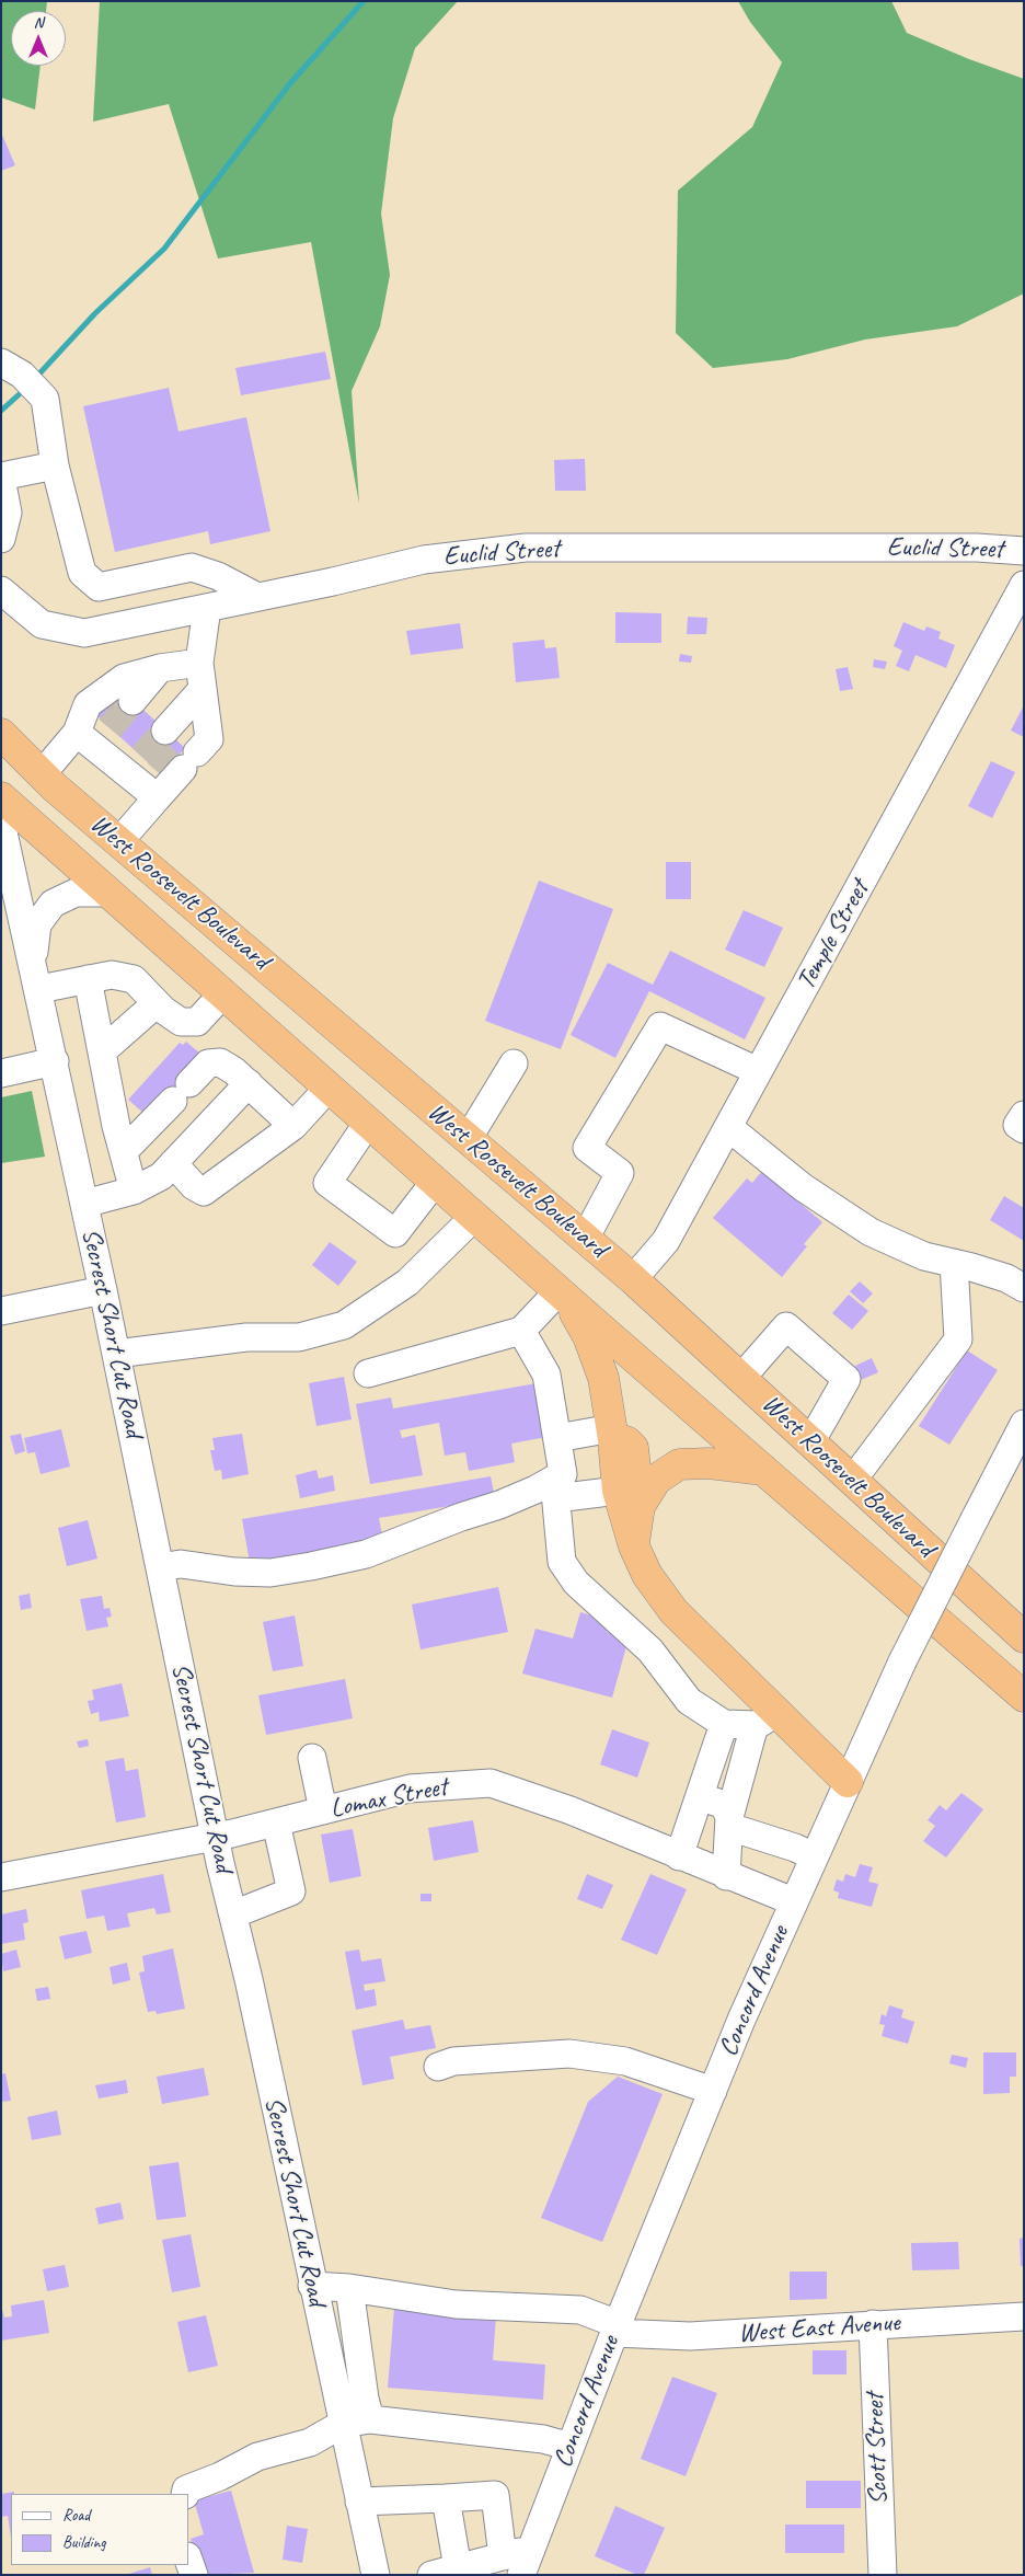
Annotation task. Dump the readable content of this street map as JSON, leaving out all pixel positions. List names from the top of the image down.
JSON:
{
  "streets": {
    "highway": ["West Roosevelt Boulevard"],
    "street": [
      "Euclid Street",
      "Temple Street",
      "Secrest Short Cut Road",
      "Lomax Street",
      "Concord Avenue",
      "West East Avenue",
      "Scott Street"
    ]
  },
  "crossings": [
    ["West Roosevelt Boulevard", "Temple Street"],
    ["West Roosevelt Boulevard", "Secrest Short Cut Road"],
    ["Secrest Short Cut Road", "Lomax Street"],
    ["Secrest Short Cut Road", "West East Avenue"],
    ["Lomax Street", "Concord Avenue"],
    ["Concord Avenue", "West East Avenue"],
    ["West East Avenue", "Scott Street"]
  ],
  "legend": ["Road", "Building"],
  "north": "top"
}
